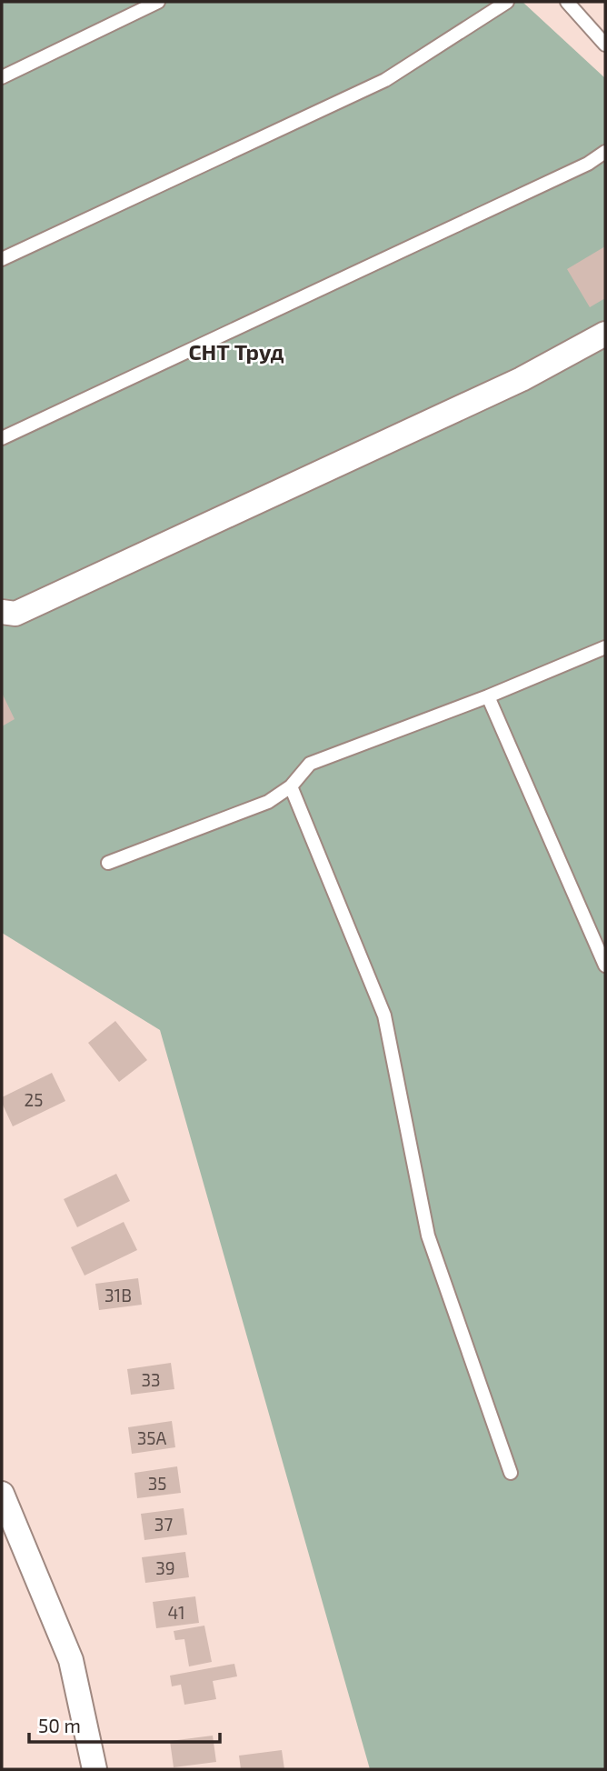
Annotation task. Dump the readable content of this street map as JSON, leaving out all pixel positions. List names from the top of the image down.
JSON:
{
  "districts": ["СНТ Труд"],
  "house_numbers": [
    "25",
    "31В",
    "33",
    "35А",
    "35",
    "37",
    "39",
    "41"
  ],
  "scale_bar": "50 m"
}
